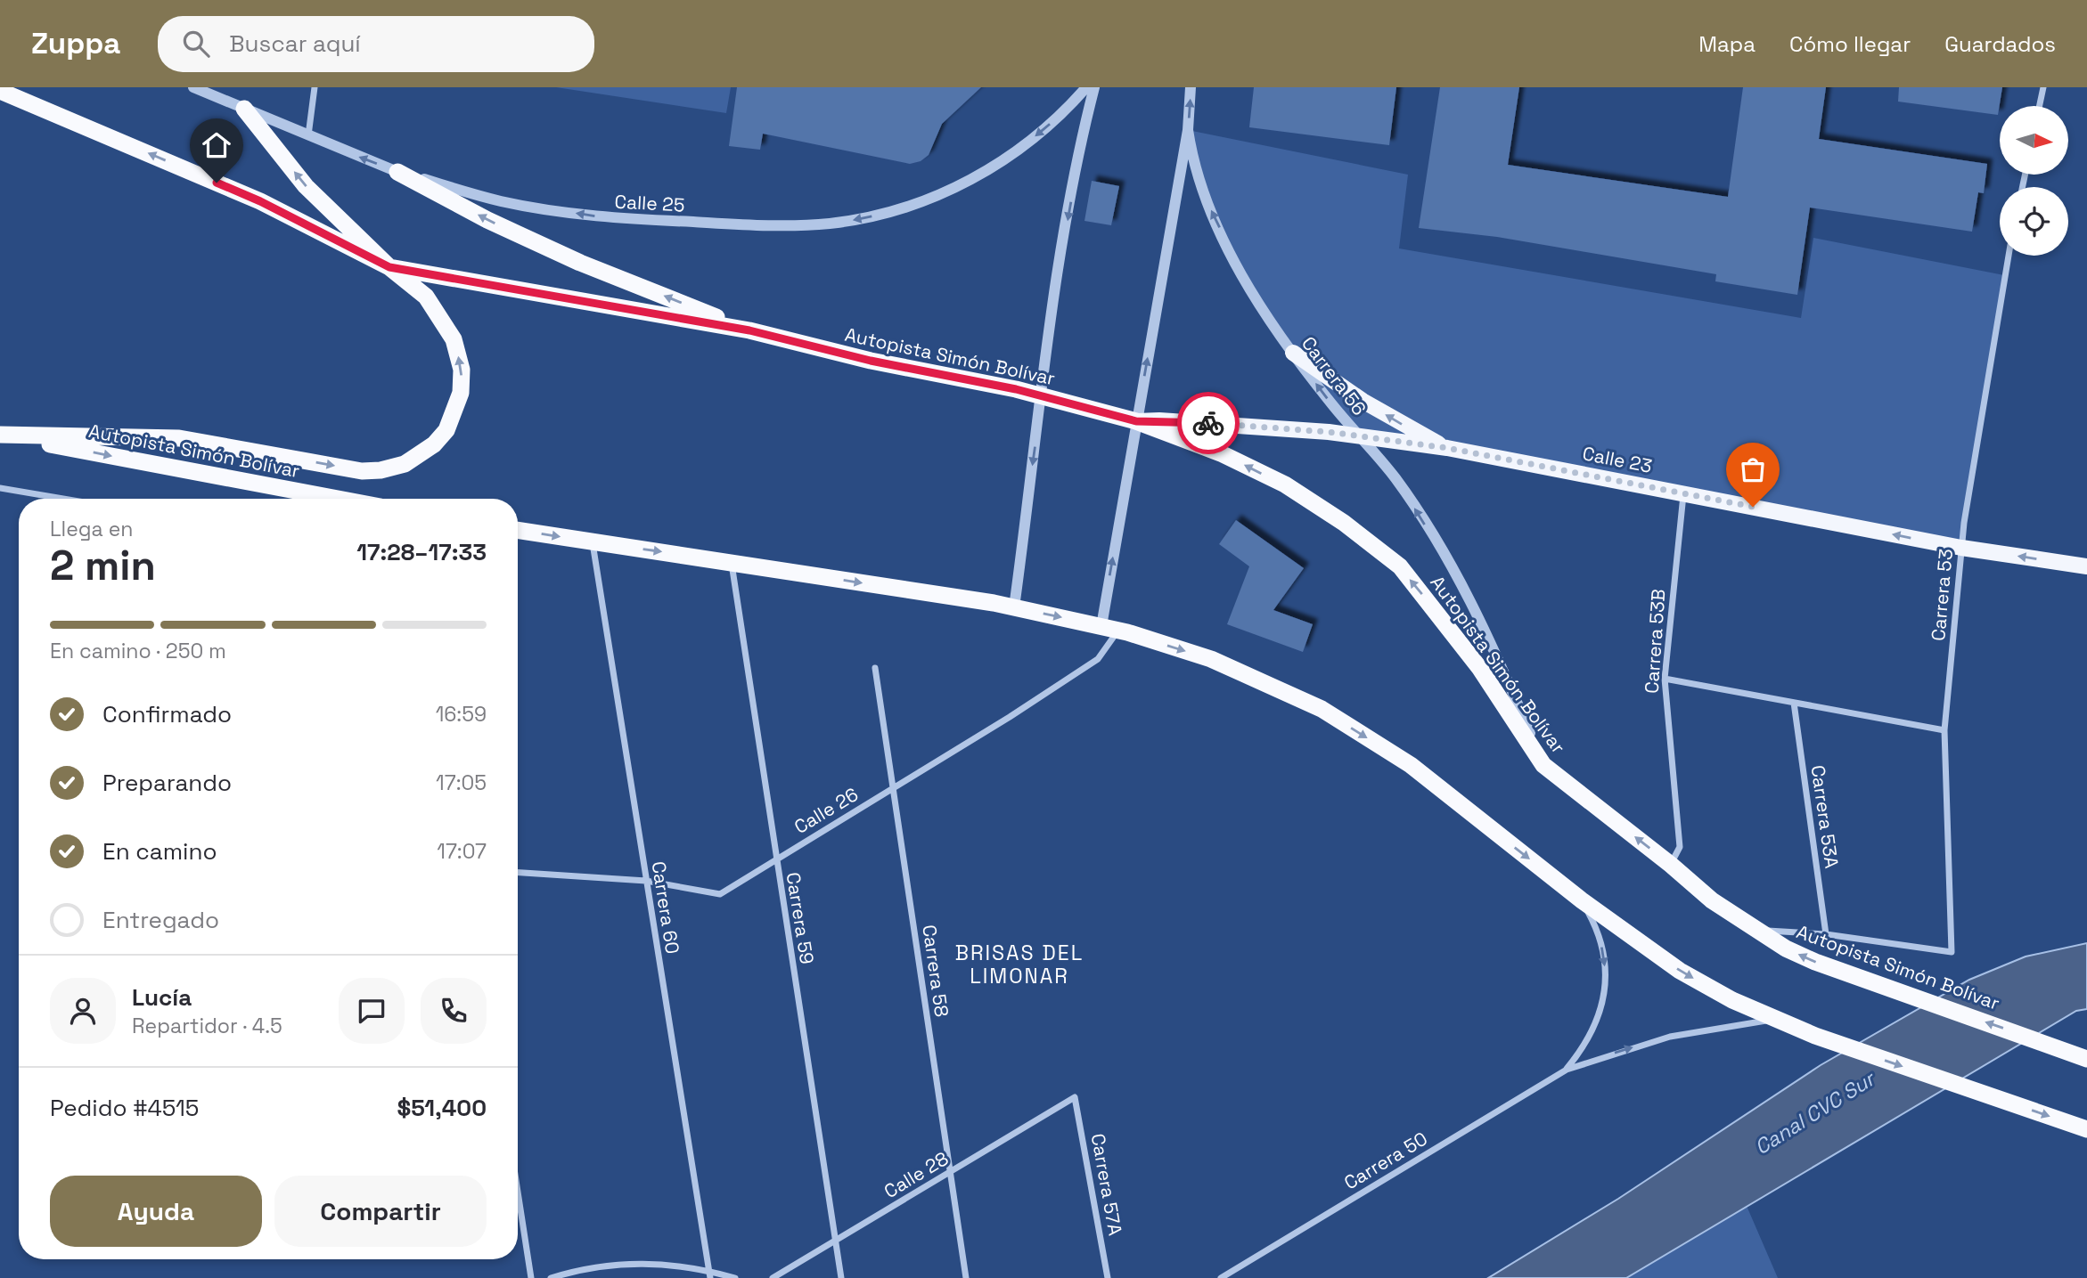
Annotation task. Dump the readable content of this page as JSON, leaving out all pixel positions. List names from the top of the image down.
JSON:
{
  "streets": {
    "highway": ["Autopista Simón Bolívar"],
    "main road": ["Calle 23"],
    "street": [
      "Calle 25",
      "Carrera 56",
      "Carrera 53",
      "Carrera 53B",
      "Calle 26",
      "Carrera 53A",
      "Carrera 60",
      "Carrera 59",
      "Carrera 58",
      "Carrera 50",
      "Calle 28",
      "Carrera 57A"
    ]
  },
  "crossings": [
    ["Autopista Simón Bolívar", "Carrera 56"],
    ["Autopista Simón Bolívar", "Calle 23"],
    ["Autopista Simón Bolívar", "Carrera 53B"],
    ["Carrera 56", "Calle 23"],
    ["Carrera 56", "Calle 26"],
    ["Calle 23", "Carrera 53"],
    ["Calle 23", "Carrera 53B"],
    ["Carrera 53", "Carrera 53A"],
    ["Calle 26", "Carrera 60"],
    ["Calle 26", "Carrera 59"],
    ["Calle 26", "Carrera 58"],
    ["Carrera 59", "Calle 28"],
    ["Carrera 58", "Calle 28"],
    ["Calle 28", "Carrera 57A"]
  ],
  "one_way": ["Calle 25", "Carrera 56", "Calle 23"],
  "districts": ["BRISAS DEL LIMONAR"],
  "water": ["Canal CVC Sur"],
  "north": "right",
  "page": {
    "header": "Zuppa",
    "search": "Buscar aquí",
    "nav": ["Mapa", "Cómo llegar", "Guardados"],
    "heading": ["2 min", "Llega en", "17:28–17:33"],
    "panel": [
      "Lucía",
      "Repartidor · 4.5",
      "Pedido #4515",
      "$51,400"
    ],
    "bar": "En camino · 250 m",
    "list": [
      ["Confirmado", "16:59"],
      ["Preparando", "17:05"],
      ["En camino", "17:07"],
      "Entregado"
    ],
    "buttons": ["Ayuda", "Compartir"]
  }
}
